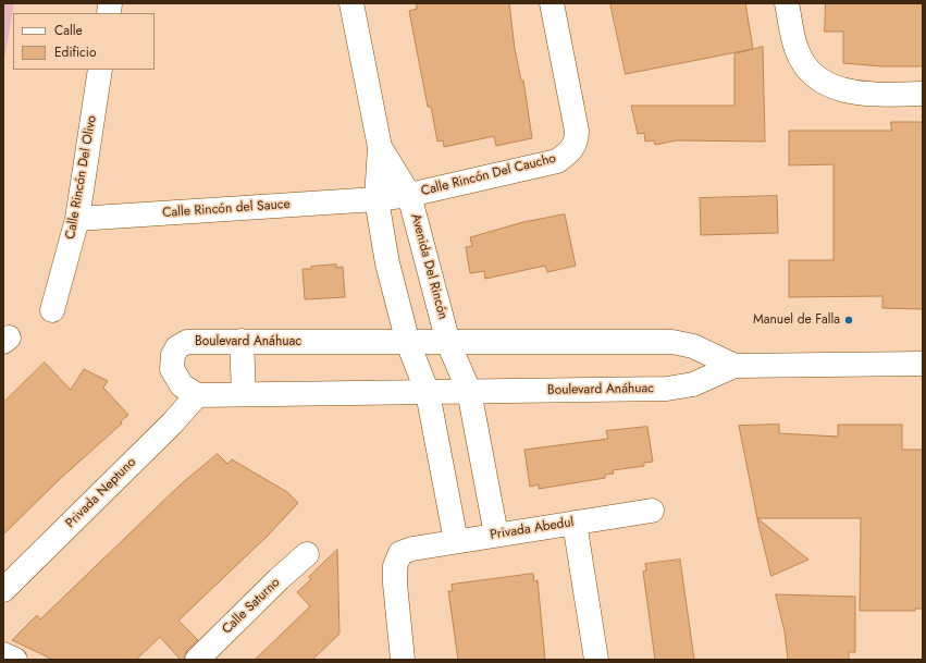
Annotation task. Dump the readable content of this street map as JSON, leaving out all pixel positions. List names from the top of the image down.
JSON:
{
  "streets": {
    "street": [
      "Calle Rincón Del Caucho",
      "Calle Rincón Del Olivo",
      "Calle Rincón del Sauce",
      "Avenida Del Rincón",
      "Boulevard Anáhuac",
      "Privada Neptuno",
      "Privada Abedul",
      "Calle Saturno"
    ]
  },
  "crossings": [
    ["Calle Rincón Del Caucho", "Calle Rincón del Sauce"],
    ["Calle Rincón Del Caucho", "Avenida Del Rincón"],
    ["Calle Rincón Del Olivo", "Calle Rincón del Sauce"],
    ["Calle Rincón del Sauce", "Avenida Del Rincón"],
    ["Avenida Del Rincón", "Boulevard Anáhuac"],
    ["Avenida Del Rincón", "Privada Abedul"],
    ["Boulevard Anáhuac", "Privada Neptuno"]
  ],
  "places": ["Manuel de Falla"],
  "legend": ["Calle", "Edificio"]
}
